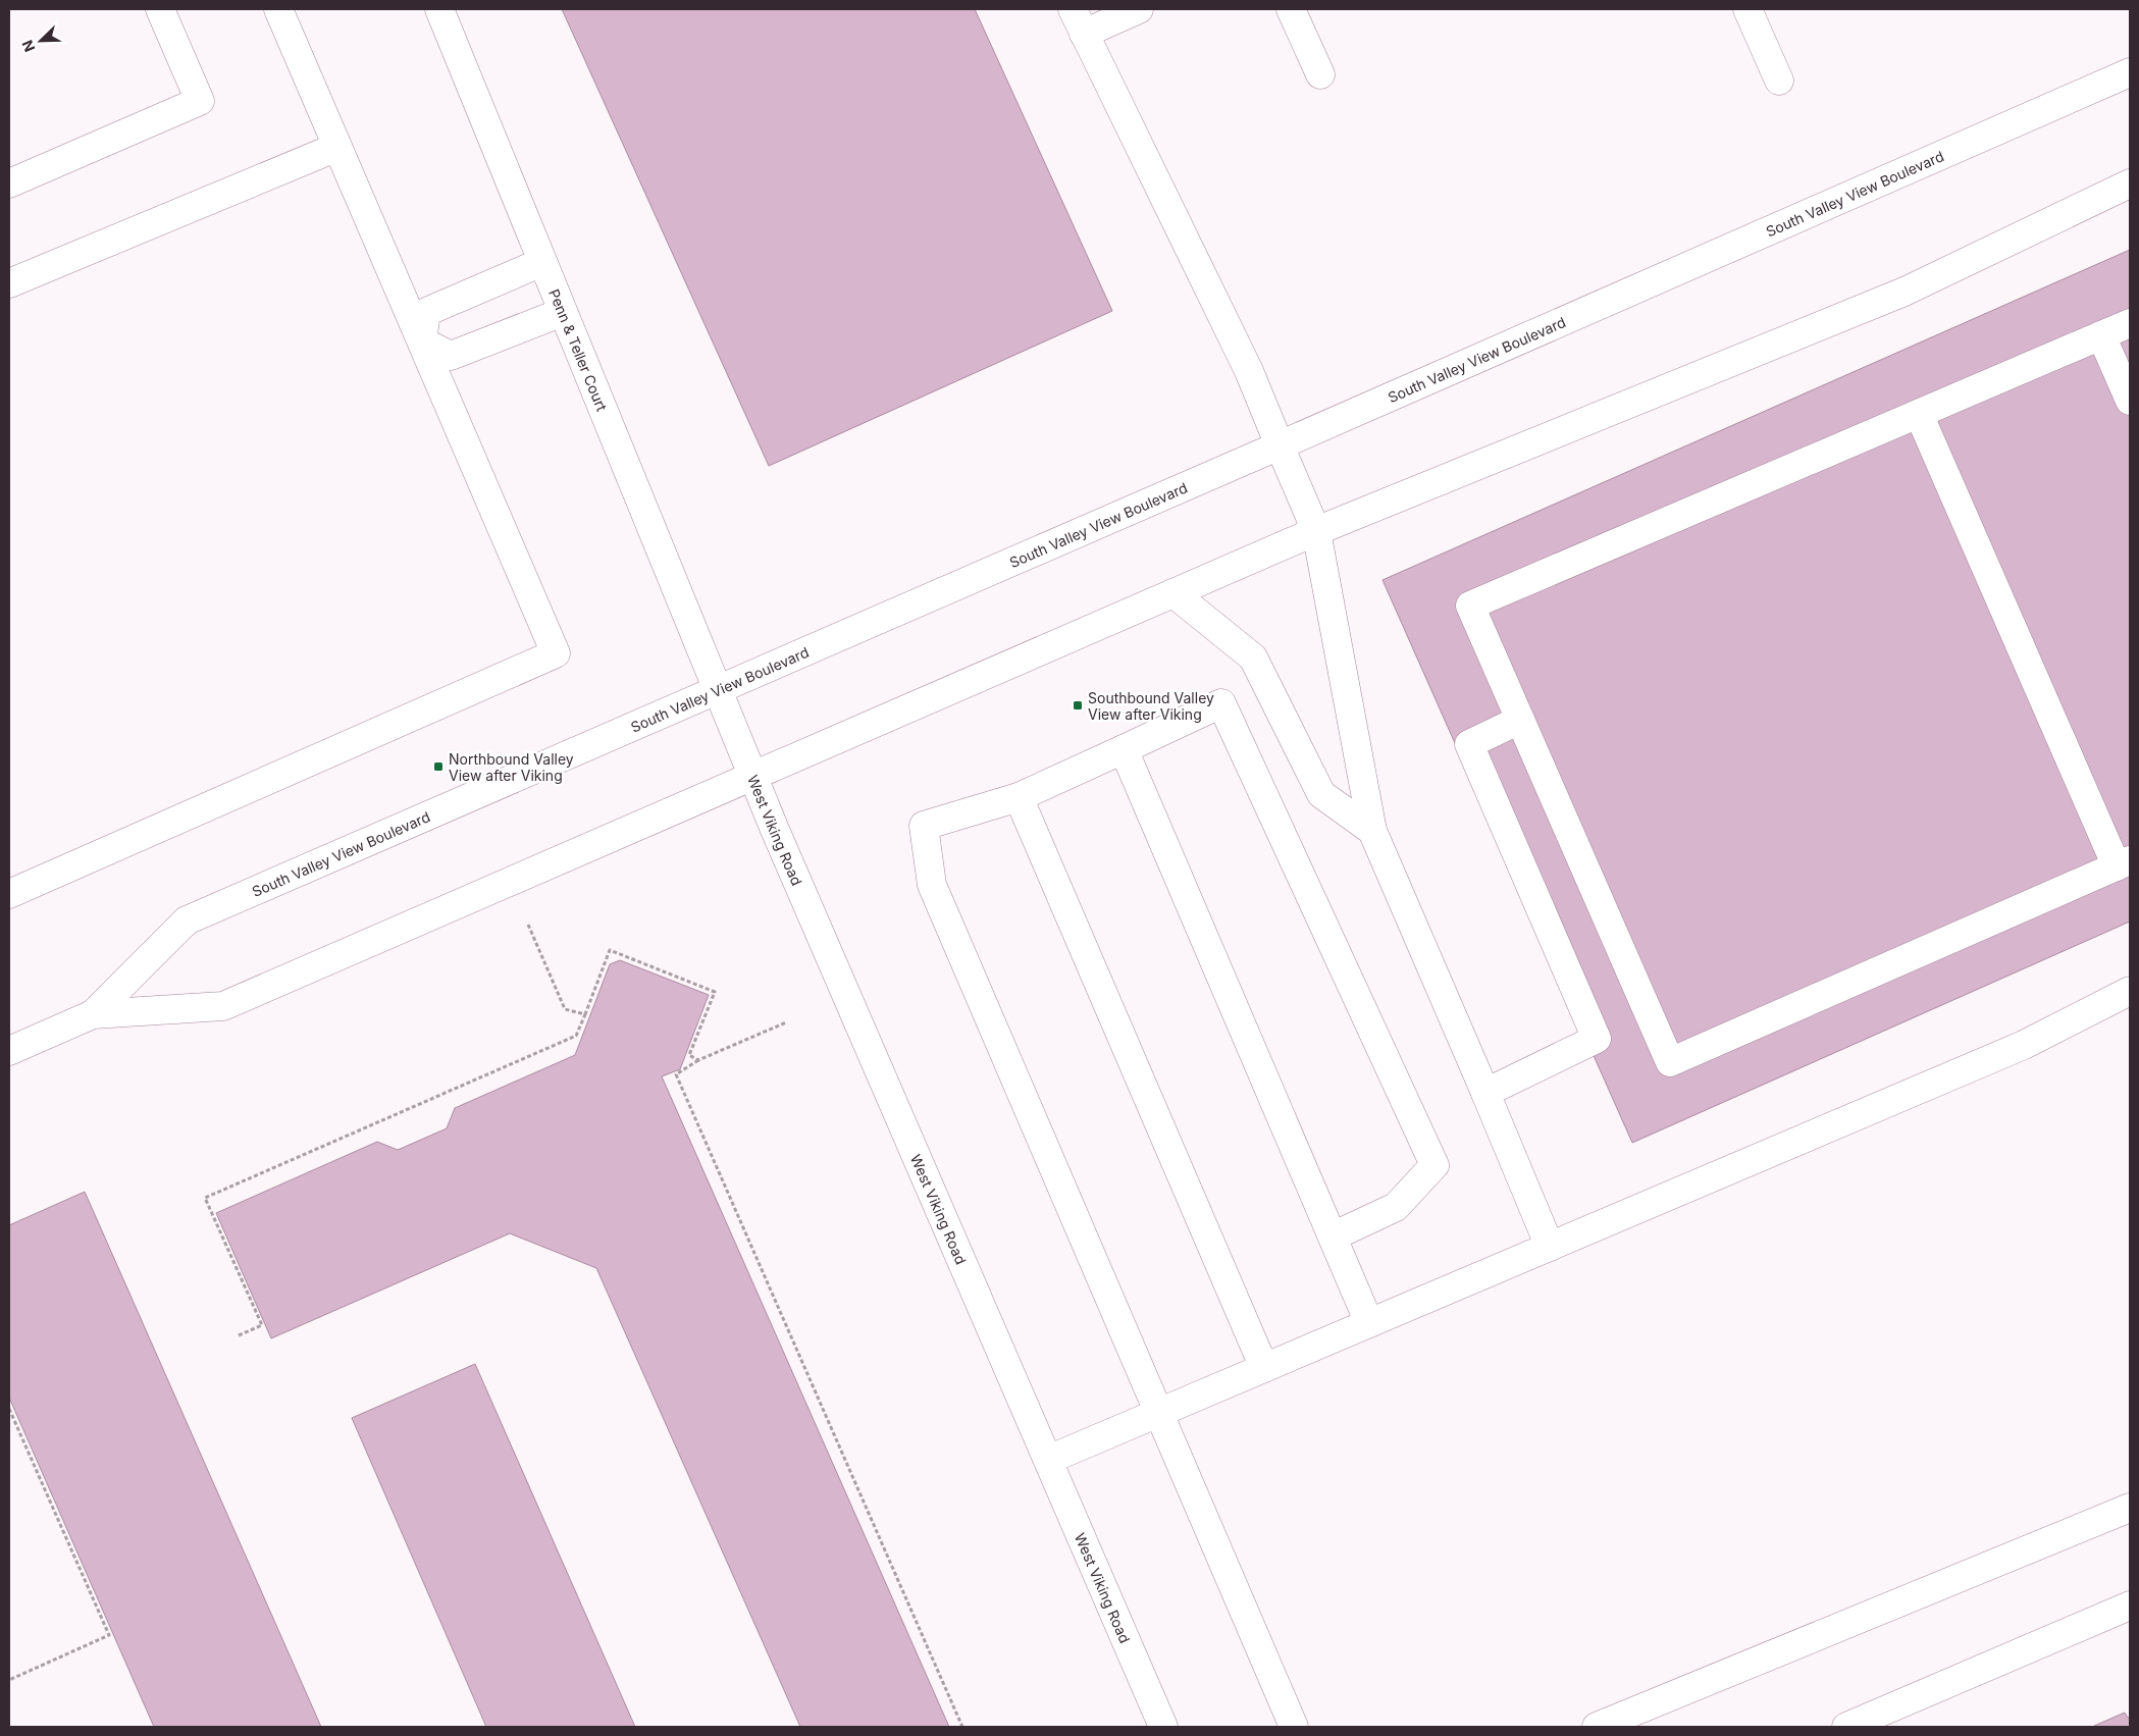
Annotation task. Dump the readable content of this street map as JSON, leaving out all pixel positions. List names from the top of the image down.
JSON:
{
  "streets": {
    "main road": ["South Valley View Boulevard", "Penn & Teller Court", "West Viking Road"]
  },
  "crossings": [
    ["South Valley View Boulevard", "Penn & Teller Court"],
    ["South Valley View Boulevard", "West Viking Road"],
    ["Penn & Teller Court", "West Viking Road"]
  ],
  "places": {
    "transit": ["Southbound Valley View after Viking", "Northbound Valley View after Viking"]
  },
  "north": "bottom left"
}
